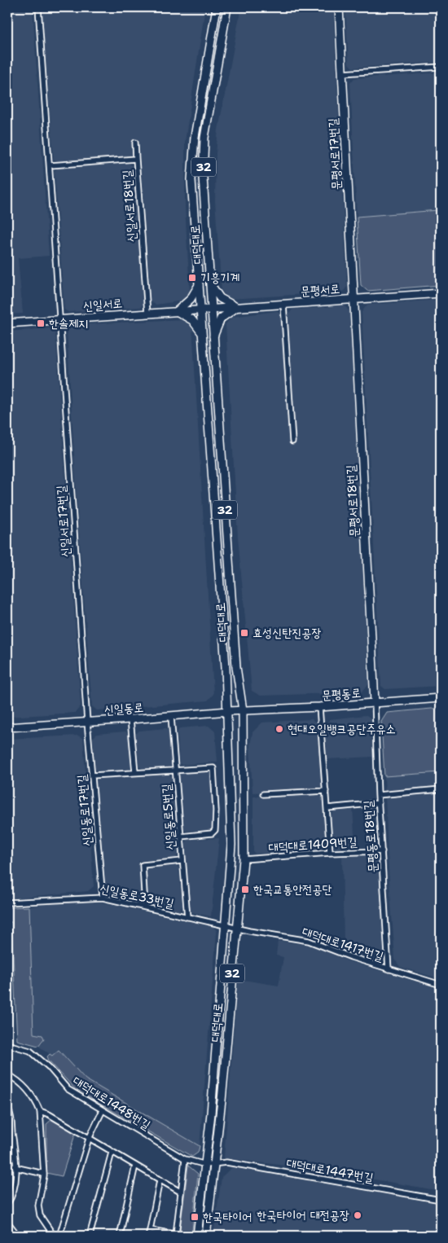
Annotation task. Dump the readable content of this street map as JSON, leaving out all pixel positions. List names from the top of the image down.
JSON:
{
  "streets": {
    "main road": [
      "문평서로17번길",
      "32",
      "대덕대로",
      "문평서로",
      "신일서로",
      "문평서로18번길",
      "문평동로",
      "신일동로"
    ],
    "street": [
      "신일서로18번길",
      "신일서로17번길",
      "신일동로17번길",
      "신일동로5번길",
      "문평동로18번길",
      "대덕대로1409번길",
      "신일동로33번길",
      "대덕대로1417번길",
      "대덕대로1448번길",
      "대덕대로1447번길"
    ]
  },
  "crossings": [
    ["문평서로17번길", "문평서로"],
    ["문평서로17번길", "문평서로18번길"],
    ["신일서로18번길", "신일서로"],
    ["대덕대로", "문평서로"],
    ["대덕대로", "신일서로"],
    ["대덕대로", "문평동로"],
    ["대덕대로", "신일동로"],
    ["대덕대로", "대덕대로1409번길"],
    ["대덕대로", "신일동로33번길"],
    ["대덕대로", "대덕대로1417번길"],
    ["대덕대로", "대덕대로1448번길"],
    ["대덕대로", "대덕대로1447번길"],
    ["문평서로", "신일서로"],
    ["문평서로", "문평서로18번길"],
    ["신일서로", "신일서로17번길"],
    ["문평서로18번길", "문평동로"],
    ["문평서로18번길", "문평동로18번길"],
    ["신일서로17번길", "신일동로"],
    ["신일서로17번길", "신일동로17번길"],
    ["문평동로", "신일동로"],
    ["문평동로", "문평동로18번길"],
    ["신일동로", "신일동로17번길"],
    ["신일동로", "신일동로5번길"],
    ["신일동로17번길", "신일동로33번길"],
    ["신일동로5번길", "신일동로33번길"],
    ["문평동로18번길", "대덕대로1409번길"],
    ["문평동로18번길", "대덕대로1417번길"],
    ["신일동로33번길", "대덕대로1417번길"],
    ["대덕대로1448번길", "대덕대로1447번길"]
  ],
  "places": {
    "transit": [
      "기흥기계",
      "한솔제지",
      "효성신탄진공장",
      "한국교통안전공단",
      "한국타이어"
    ],
    "other": ["현대오일뱅크공단주유소", "한국타이어 대전공장"]
  }
}
